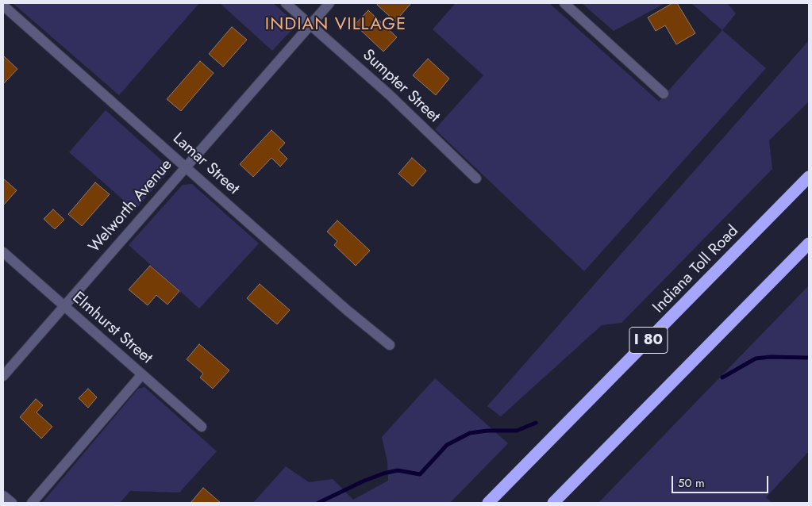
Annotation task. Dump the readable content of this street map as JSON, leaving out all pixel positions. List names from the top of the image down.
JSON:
{
  "streets": {
    "highway": ["Indiana Toll Road", "I 80"],
    "street": [
      "Sumpter Street",
      "Lamar Street",
      "Welworth Avenue",
      "Elmhurst Street"
    ]
  },
  "crossings": [
    ["Sumpter Street", "Welworth Avenue"],
    ["Lamar Street", "Welworth Avenue"],
    ["Welworth Avenue", "Elmhurst Street"]
  ],
  "districts": ["INDIAN VILLAGE"],
  "scale_bar": "50 m"
}
